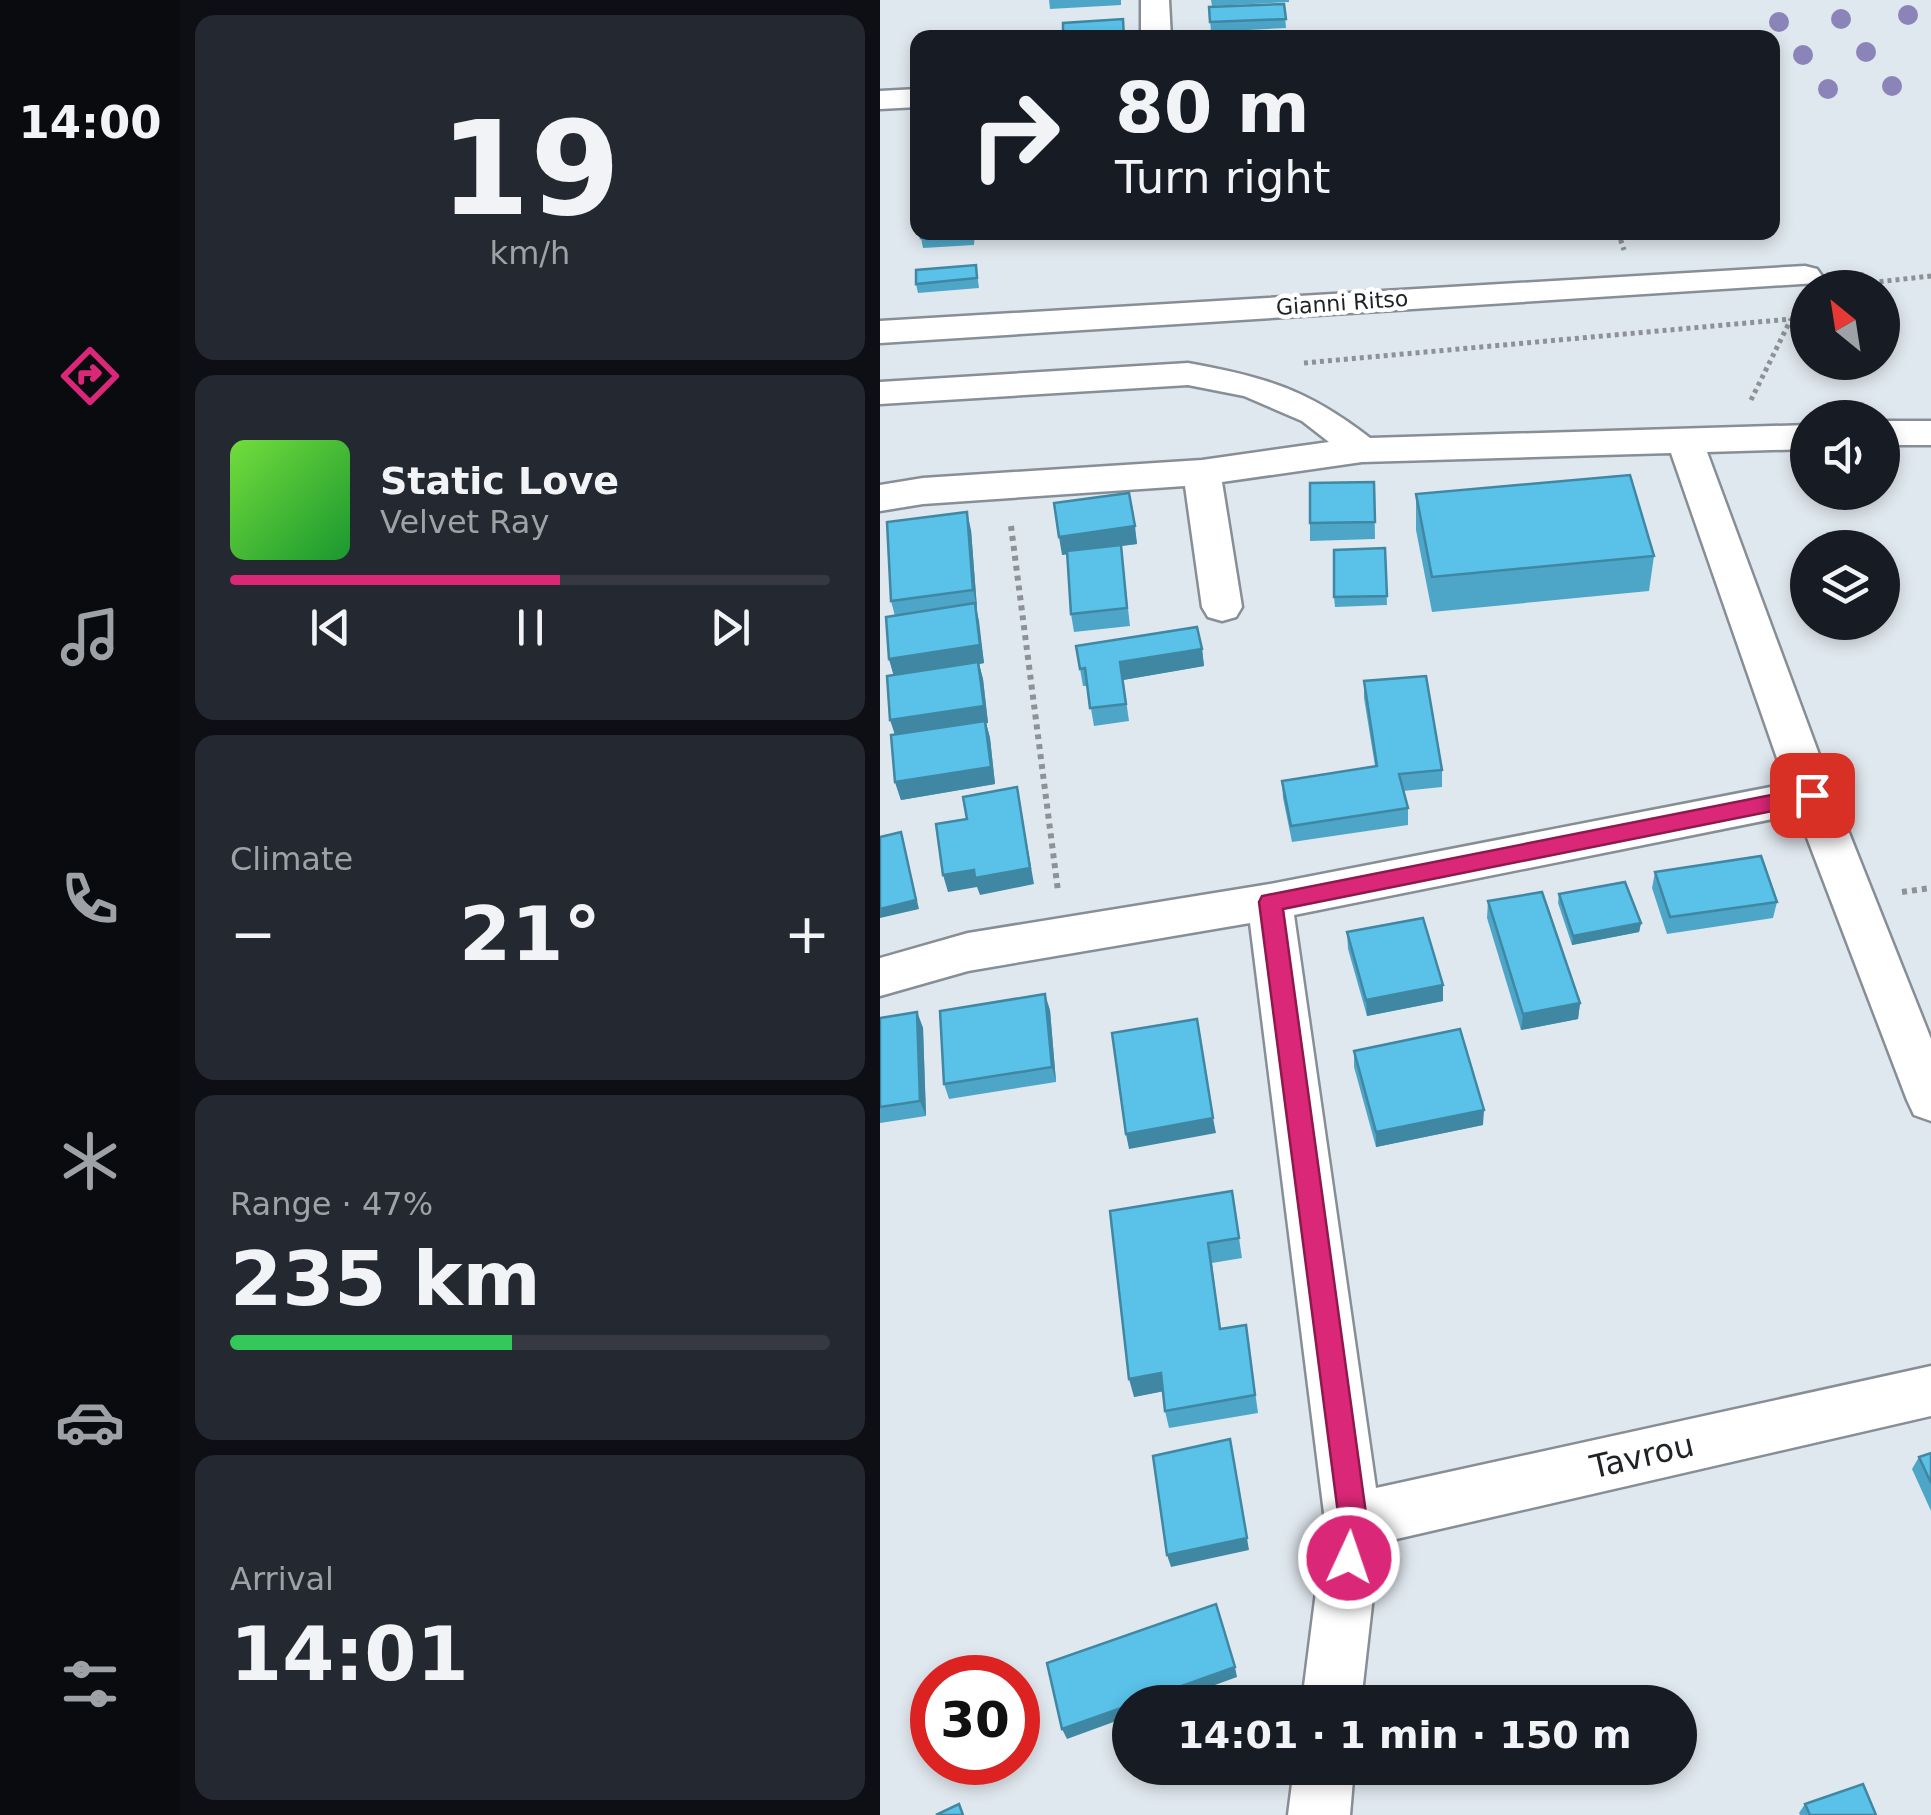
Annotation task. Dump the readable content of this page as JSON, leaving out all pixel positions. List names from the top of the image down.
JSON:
{
  "streets": {
    "street": ["Gianni Ritso", "Tavrou"]
  },
  "north": "top left",
  "page": {
    "tabs": "14:00",
    "tile": [
      ["19", "km/h"],
      "Climate",
      ["Range · 47%", "235 km"],
      ["Arrival", "14:01"]
    ],
    "turn": ["80 m", "Turn right"],
    "song": ["Static Love", "Velvet Ray"],
    "heat": ["−", "21°", "+"],
    "limit": "30",
    "trip": "14:01 · 1 min · 150 m"
  }
}
